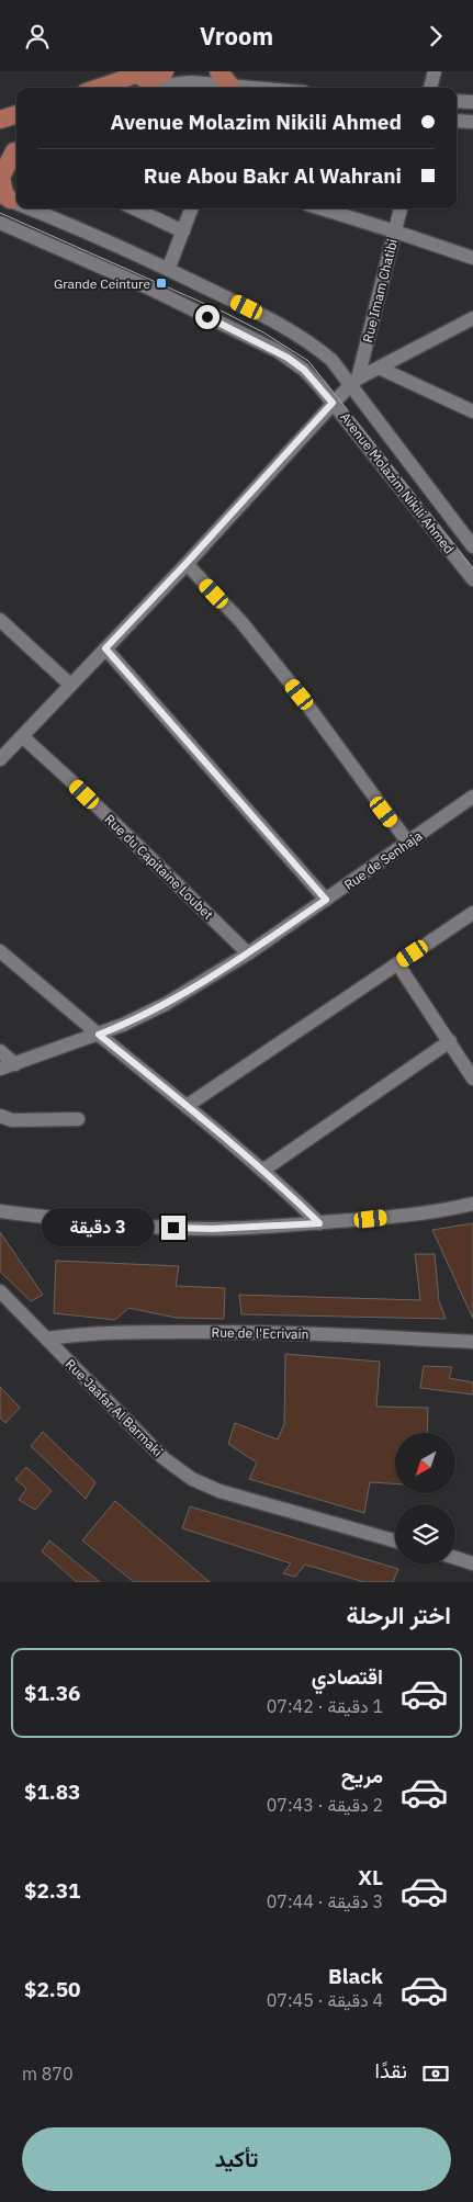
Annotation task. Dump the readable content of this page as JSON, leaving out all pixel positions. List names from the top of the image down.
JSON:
{
  "streets": {
    "street": [
      "Rue Imam Chatibi",
      "Avenue Molazim Nikili Ahmed",
      "Rue de Senhaja",
      "Rue du Capitaine Loubet",
      "Rue de l'Ecrivain",
      "Rue Jaafar Al Barmaki"
    ]
  },
  "crossings": [
    ["Rue Imam Chatibi", "Avenue Molazim Nikili Ahmed"],
    ["Rue de Senhaja", "Rue du Capitaine Loubet"],
    ["Rue de l'Ecrivain", "Rue Jaafar Al Barmaki"]
  ],
  "places": {
    "transit": ["Grande Ceinture"]
  },
  "north": "bottom left",
  "page": {
    "header": "Vroom",
    "banner": ["Avenue Molazim Nikili Ahmed", "Rue Abou Bakr Al Wahrani"],
    "bubble": "3 دقيقة",
    "heading": "اختر الرحلة",
    "list": [
      {
        "name": "اقتصادي",
        "note": "1 دقيقة · 07:42",
        "value": "$1.36"
      },
      {
        "name": "مريح",
        "note": "2 دقيقة · 07:43",
        "value": "$1.83"
      },
      {
        "name": "XL",
        "note": "3 دقيقة · 07:44",
        "value": "$2.31"
      },
      {
        "name": "Black",
        "note": "4 دقيقة · 07:45",
        "value": "$2.50"
      }
    ],
    "pay": ["نقدًا", "870 m"],
    "buttons": "تأكيد"
  }
}
